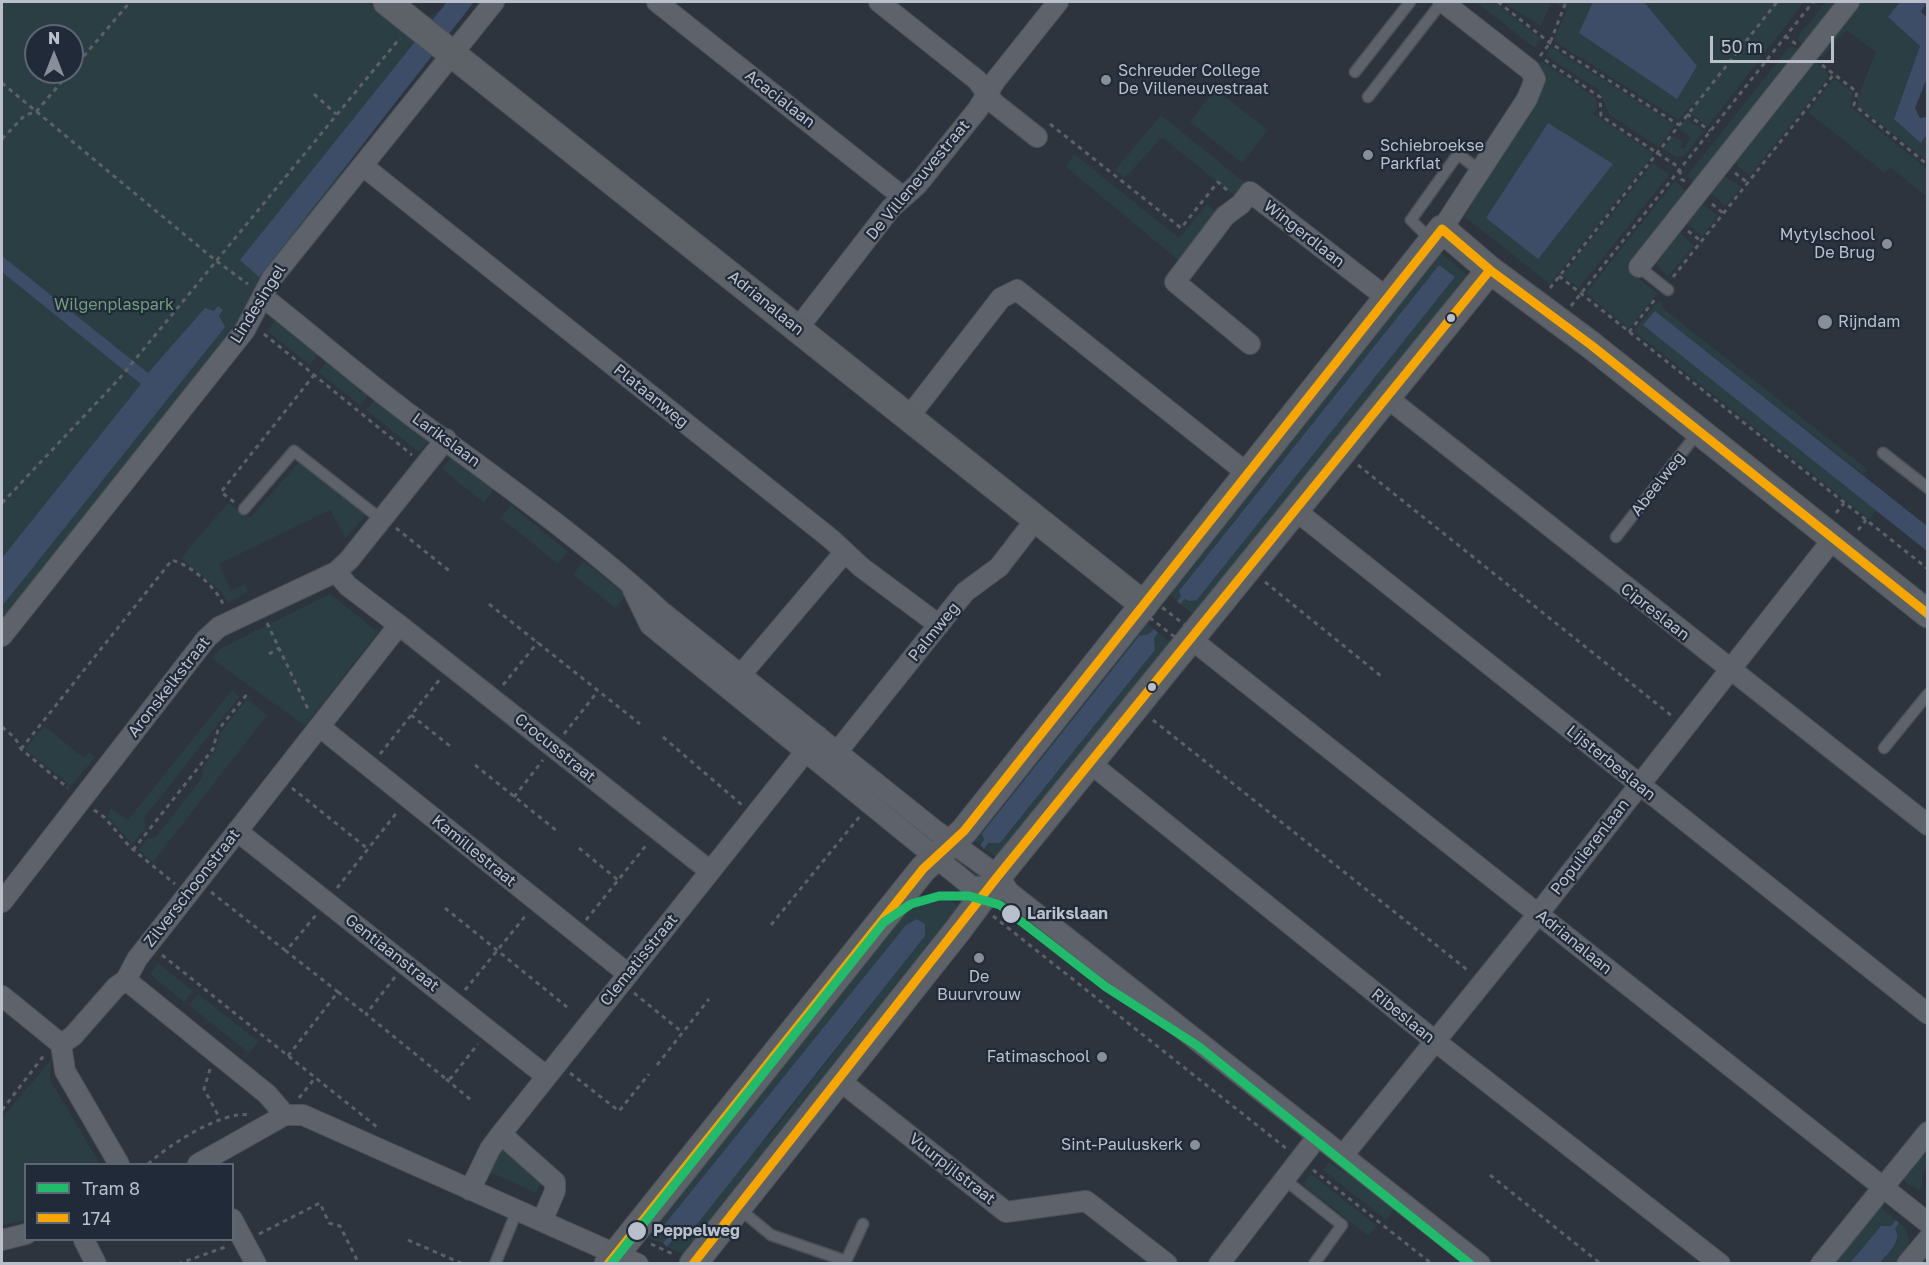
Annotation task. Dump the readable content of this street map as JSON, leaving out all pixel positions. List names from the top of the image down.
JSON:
{
  "streets": {
    "street": [
      "Acacialaan",
      "De Villeneuvestraat",
      "Wingerdlaan",
      "Adrianalaan",
      "Lindesingel",
      "Plataanweg",
      "Larikslaan",
      "Cipreslaan",
      "Palmweg",
      "Aronskelkstraat",
      "Crocusstraat",
      "Lijsterbeslaan",
      "Populierenlaan",
      "Kamillestraat",
      "Zilverschoonstraat",
      "Gentiaanstraat",
      "Clematisstraat",
      "Ribeslaan",
      "Vuurpijlstraat"
    ],
    "lane": ["Abeelweg"]
  },
  "crossings": [
    ["Acacialaan", "De Villeneuvestraat"],
    ["De Villeneuvestraat", "Adrianalaan"],
    ["Adrianalaan", "Lindesingel"],
    ["Adrianalaan", "Palmweg"],
    ["Adrianalaan", "Populierenlaan"],
    ["Lindesingel", "Plataanweg"],
    ["Lindesingel", "Larikslaan"],
    ["Plataanweg", "Palmweg"],
    ["Larikslaan", "Palmweg"],
    ["Larikslaan", "Aronskelkstraat"],
    ["Larikslaan", "Populierenlaan"],
    ["Larikslaan", "Clematisstraat"],
    ["Cipreslaan", "Populierenlaan"],
    ["Aronskelkstraat", "Crocusstraat"],
    ["Crocusstraat", "Zilverschoonstraat"],
    ["Crocusstraat", "Clematisstraat"],
    ["Lijsterbeslaan", "Populierenlaan"],
    ["Populierenlaan", "Ribeslaan"],
    ["Kamillestraat", "Zilverschoonstraat"],
    ["Kamillestraat", "Clematisstraat"],
    ["Zilverschoonstraat", "Gentiaanstraat"],
    ["Gentiaanstraat", "Clematisstraat"]
  ],
  "parks": ["Wilgenplaspark"],
  "places": [
    "Schreuder College De Villeneuvestraat",
    "Schiebroekse Parkflat",
    "Mytylschool De Brug",
    "Rijndam",
    "Larikslaan",
    "De Buurvrouw",
    "Fatimaschool",
    "Sint-Pauluskerk",
    "Peppelweg"
  ],
  "lines": ["transit line 174", "tram line 8"],
  "legend": ["Tram 8", "174"],
  "scale_bar": "50 m",
  "north": "top"
}
